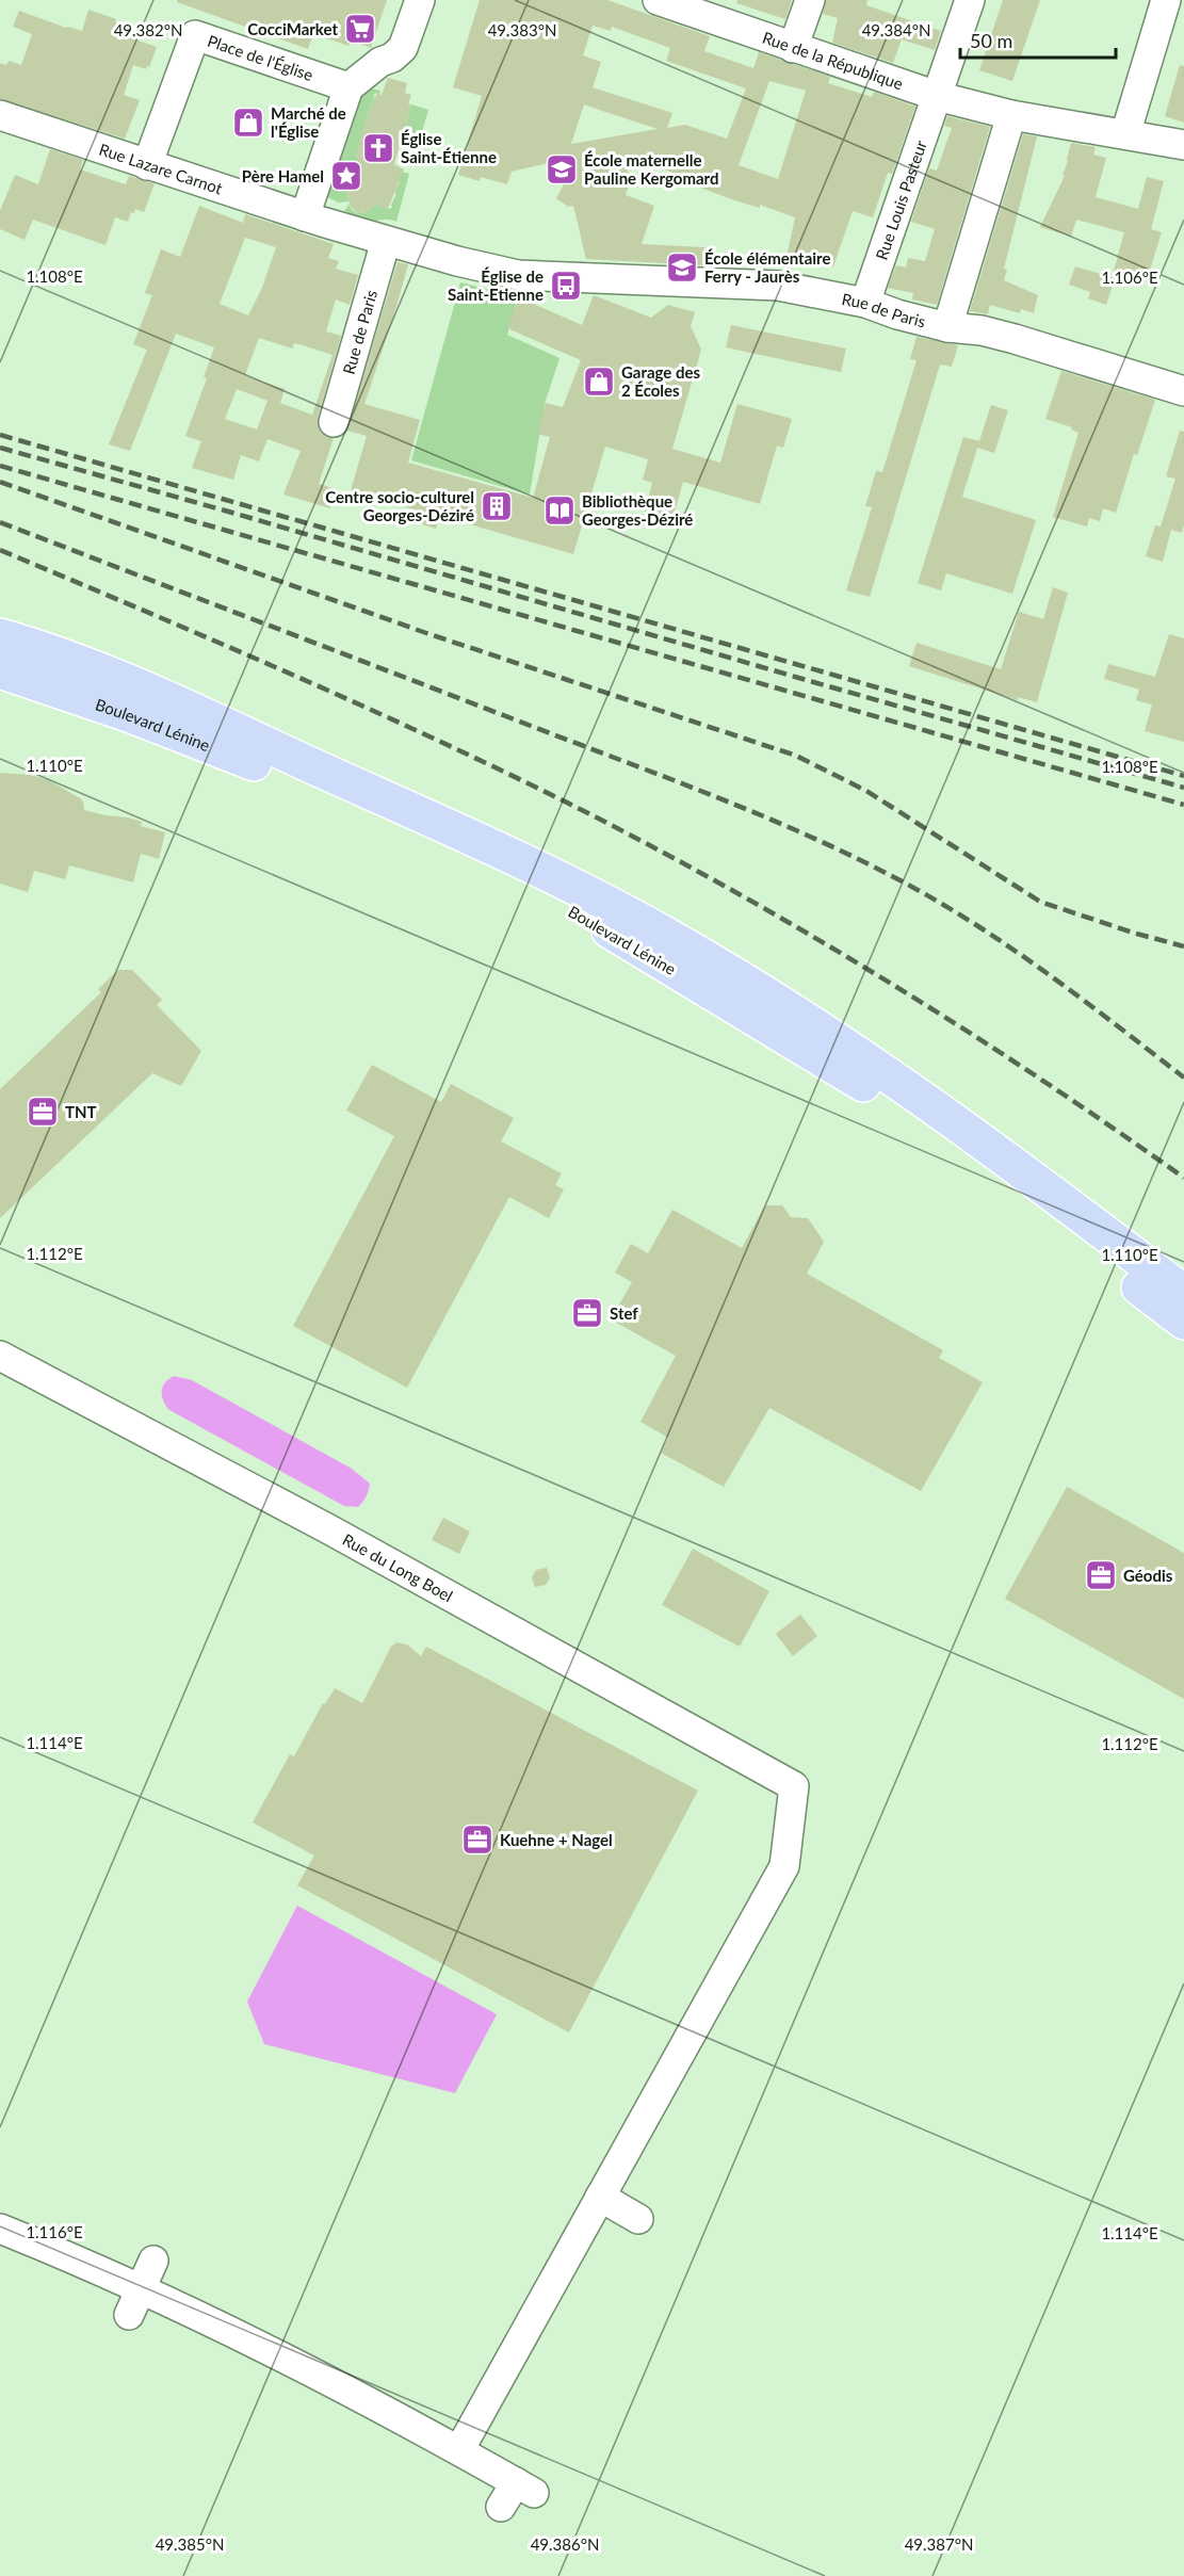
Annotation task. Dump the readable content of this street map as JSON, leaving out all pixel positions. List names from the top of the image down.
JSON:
{
  "streets": {
    "main road": ["Boulevard Lénine"],
    "street": [
      "Place de l'Église",
      "Rue de la République",
      "Rue Lazare Carnot",
      "Rue Louis Pasteur",
      "Rue de Paris",
      "Rue du Long Boel"
    ]
  },
  "crossings": [
    ["Place de l'Église", "Rue Lazare Carnot"],
    ["Rue de la République", "Rue Louis Pasteur"],
    ["Rue Lazare Carnot", "Rue de Paris"],
    ["Rue Louis Pasteur", "Rue de Paris"]
  ],
  "places": {
    "supermarket": ["CocciMarket"],
    "shop": ["Marché de l'Église", "Garage des 2 Écoles"],
    "church": ["Église Saint-Étienne"],
    "school or university": ["École maternelle Pauline Kergomard", "École élémentaire Ferry - Jaurès"],
    "place": ["Père Hamel"],
    "bus stop": ["Église de Saint-Etienne"],
    "building": ["Centre socio-culturel Georges-Déziré"],
    "library": ["Bibliothèque Georges-Déziré"],
    "office": [
      "TNT",
      "Stef",
      "Géodis",
      "Kuehne + Nagel"
    ]
  },
  "scale_bar": "50 m",
  "coordinates": [
    "49.382°N",
    "49.383°N",
    "49.384°N",
    "1.108°E",
    "1.106°E",
    "1.110°E",
    "1.112°E",
    "1.114°E",
    "1.116°E",
    "49.385°N",
    "49.386°N",
    "49.387°N"
  ]
}
